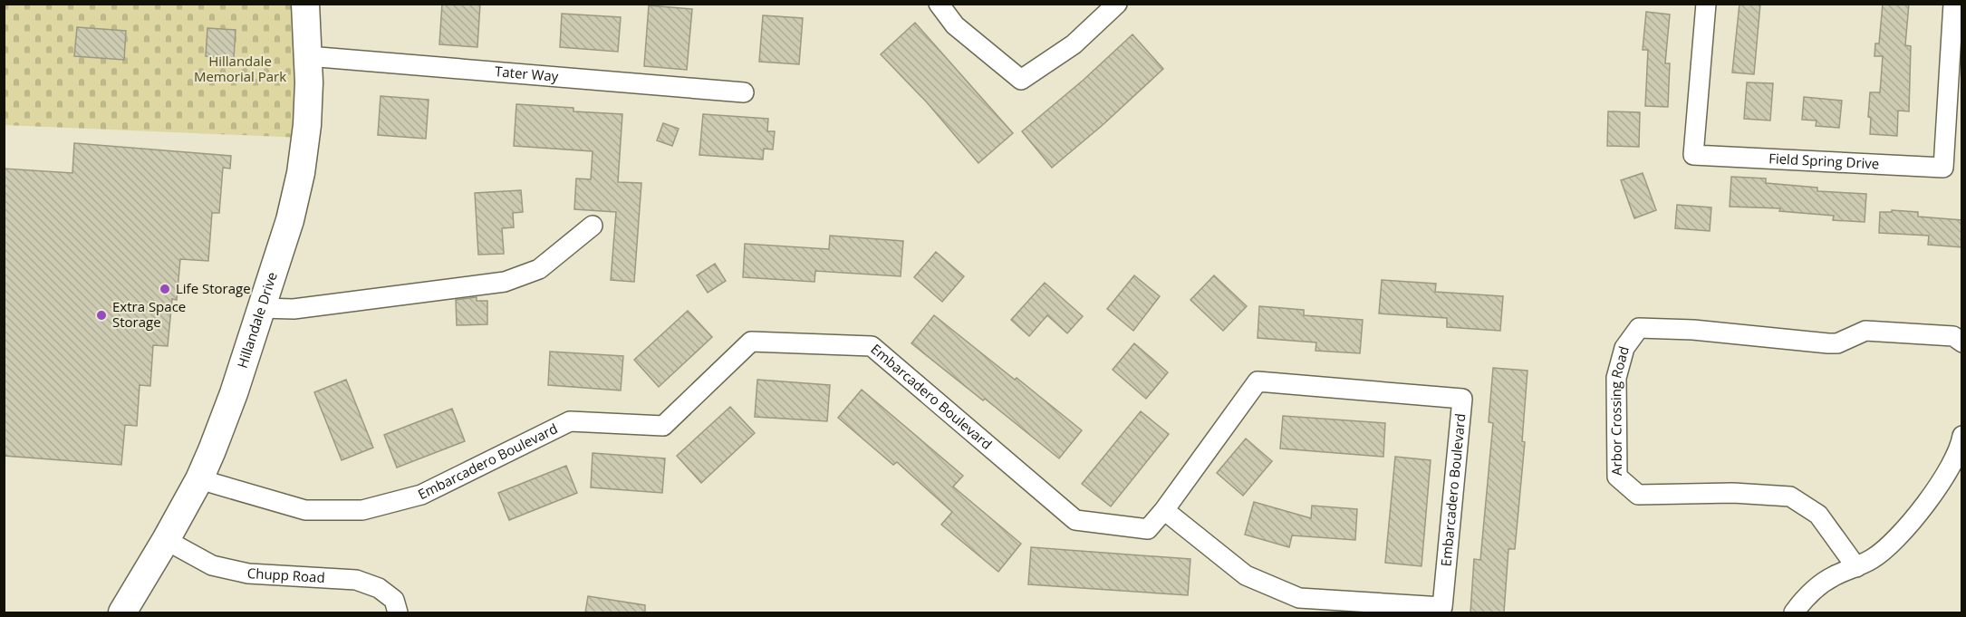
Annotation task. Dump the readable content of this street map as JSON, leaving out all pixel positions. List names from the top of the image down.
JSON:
{
  "streets": {
    "main road": ["Hillandale Drive"],
    "street": [
      "Tater Way",
      "Field Spring Drive",
      "Embarcadero Boulevard",
      "Arbor Crossing Road",
      "Chupp Road"
    ]
  },
  "crossings": [
    ["Tater Way", "Hillandale Drive"],
    ["Hillandale Drive", "Embarcadero Boulevard"],
    ["Hillandale Drive", "Chupp Road"]
  ],
  "parks": ["Hillandale Memorial Park"],
  "places": ["Life Storage", "Extra Space Storage"]
}
